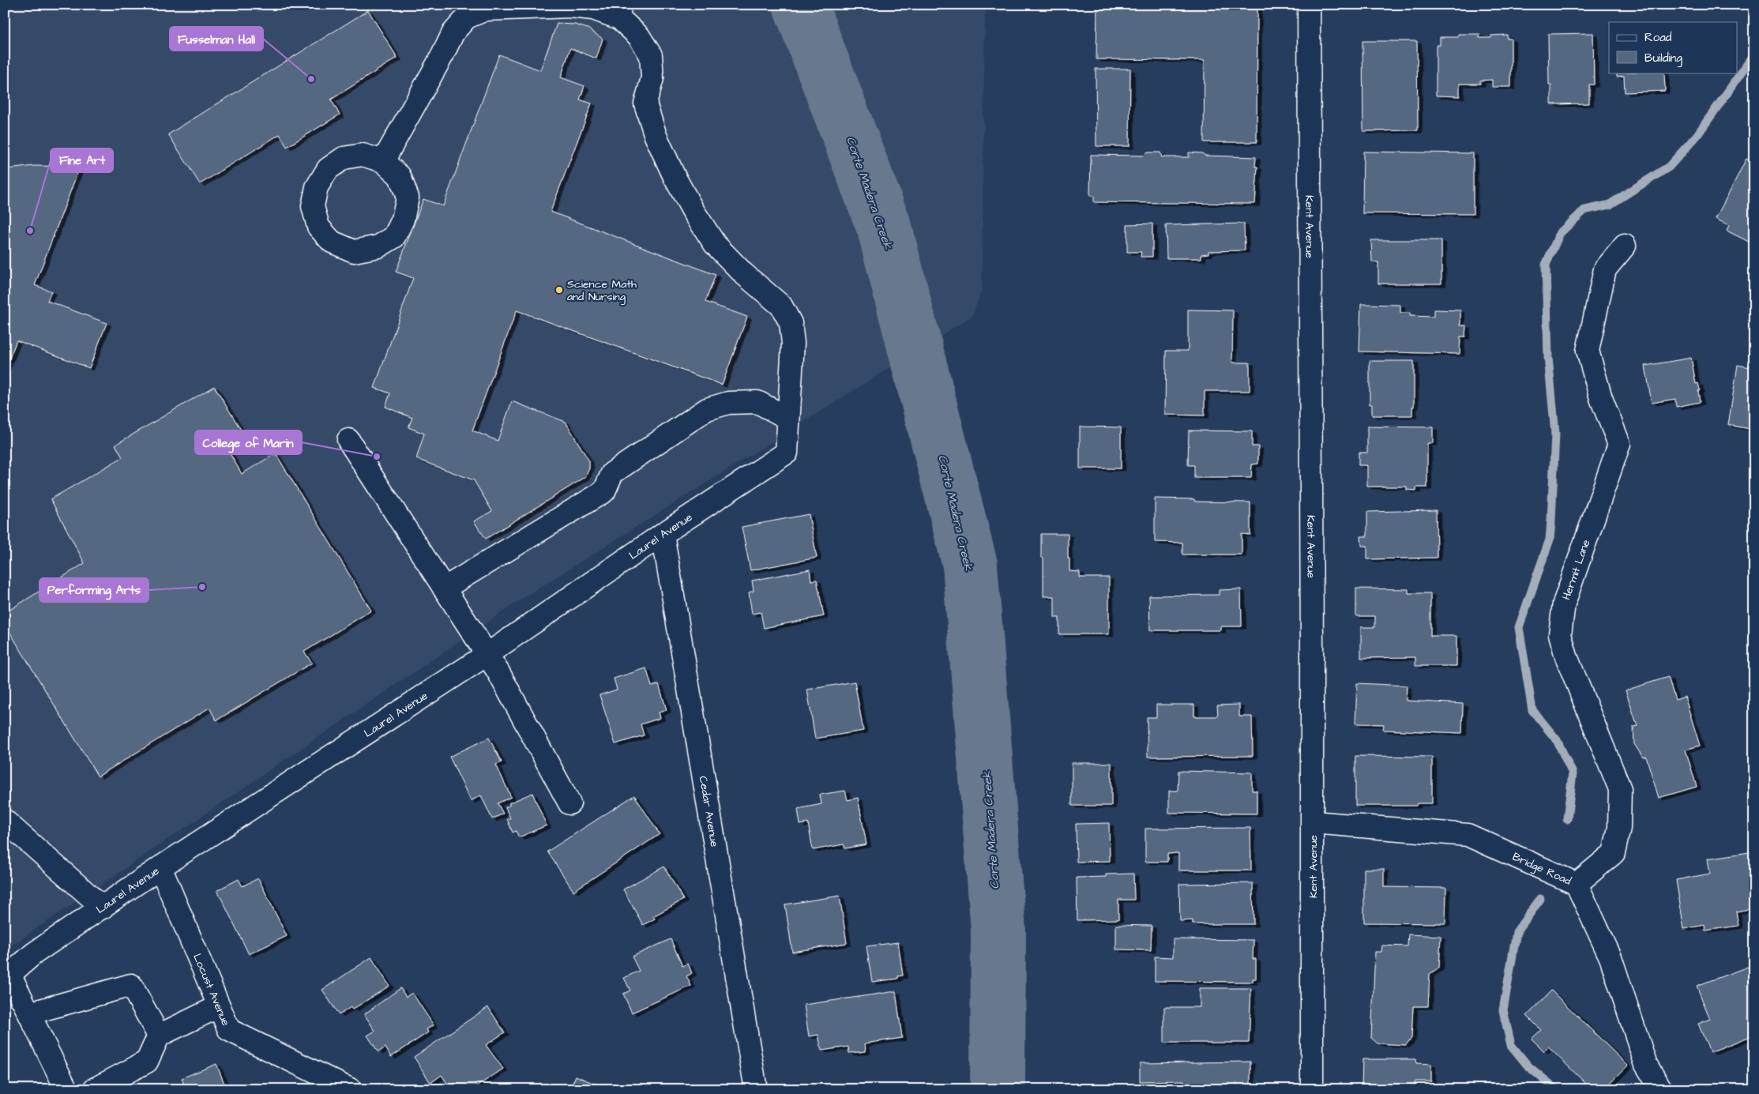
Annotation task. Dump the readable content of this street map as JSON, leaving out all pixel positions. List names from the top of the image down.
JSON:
{
  "streets": {
    "street": [
      "Kent Avenue",
      "Laurel Avenue",
      "Hermit Lane",
      "Cedar Avenue",
      "Bridge Road",
      "Locust Avenue"
    ]
  },
  "crossings": [
    ["Kent Avenue", "Bridge Road"],
    ["Laurel Avenue", "Cedar Avenue"],
    ["Laurel Avenue", "Locust Avenue"],
    ["Hermit Lane", "Bridge Road"]
  ],
  "water": ["Corte Madera Creek"],
  "places": [
    "Fusselman Hall",
    "Fine Art",
    "Science Math and Nursing",
    "College of Marin",
    "Performing Arts"
  ],
  "legend": ["Road", "Building"]
}
